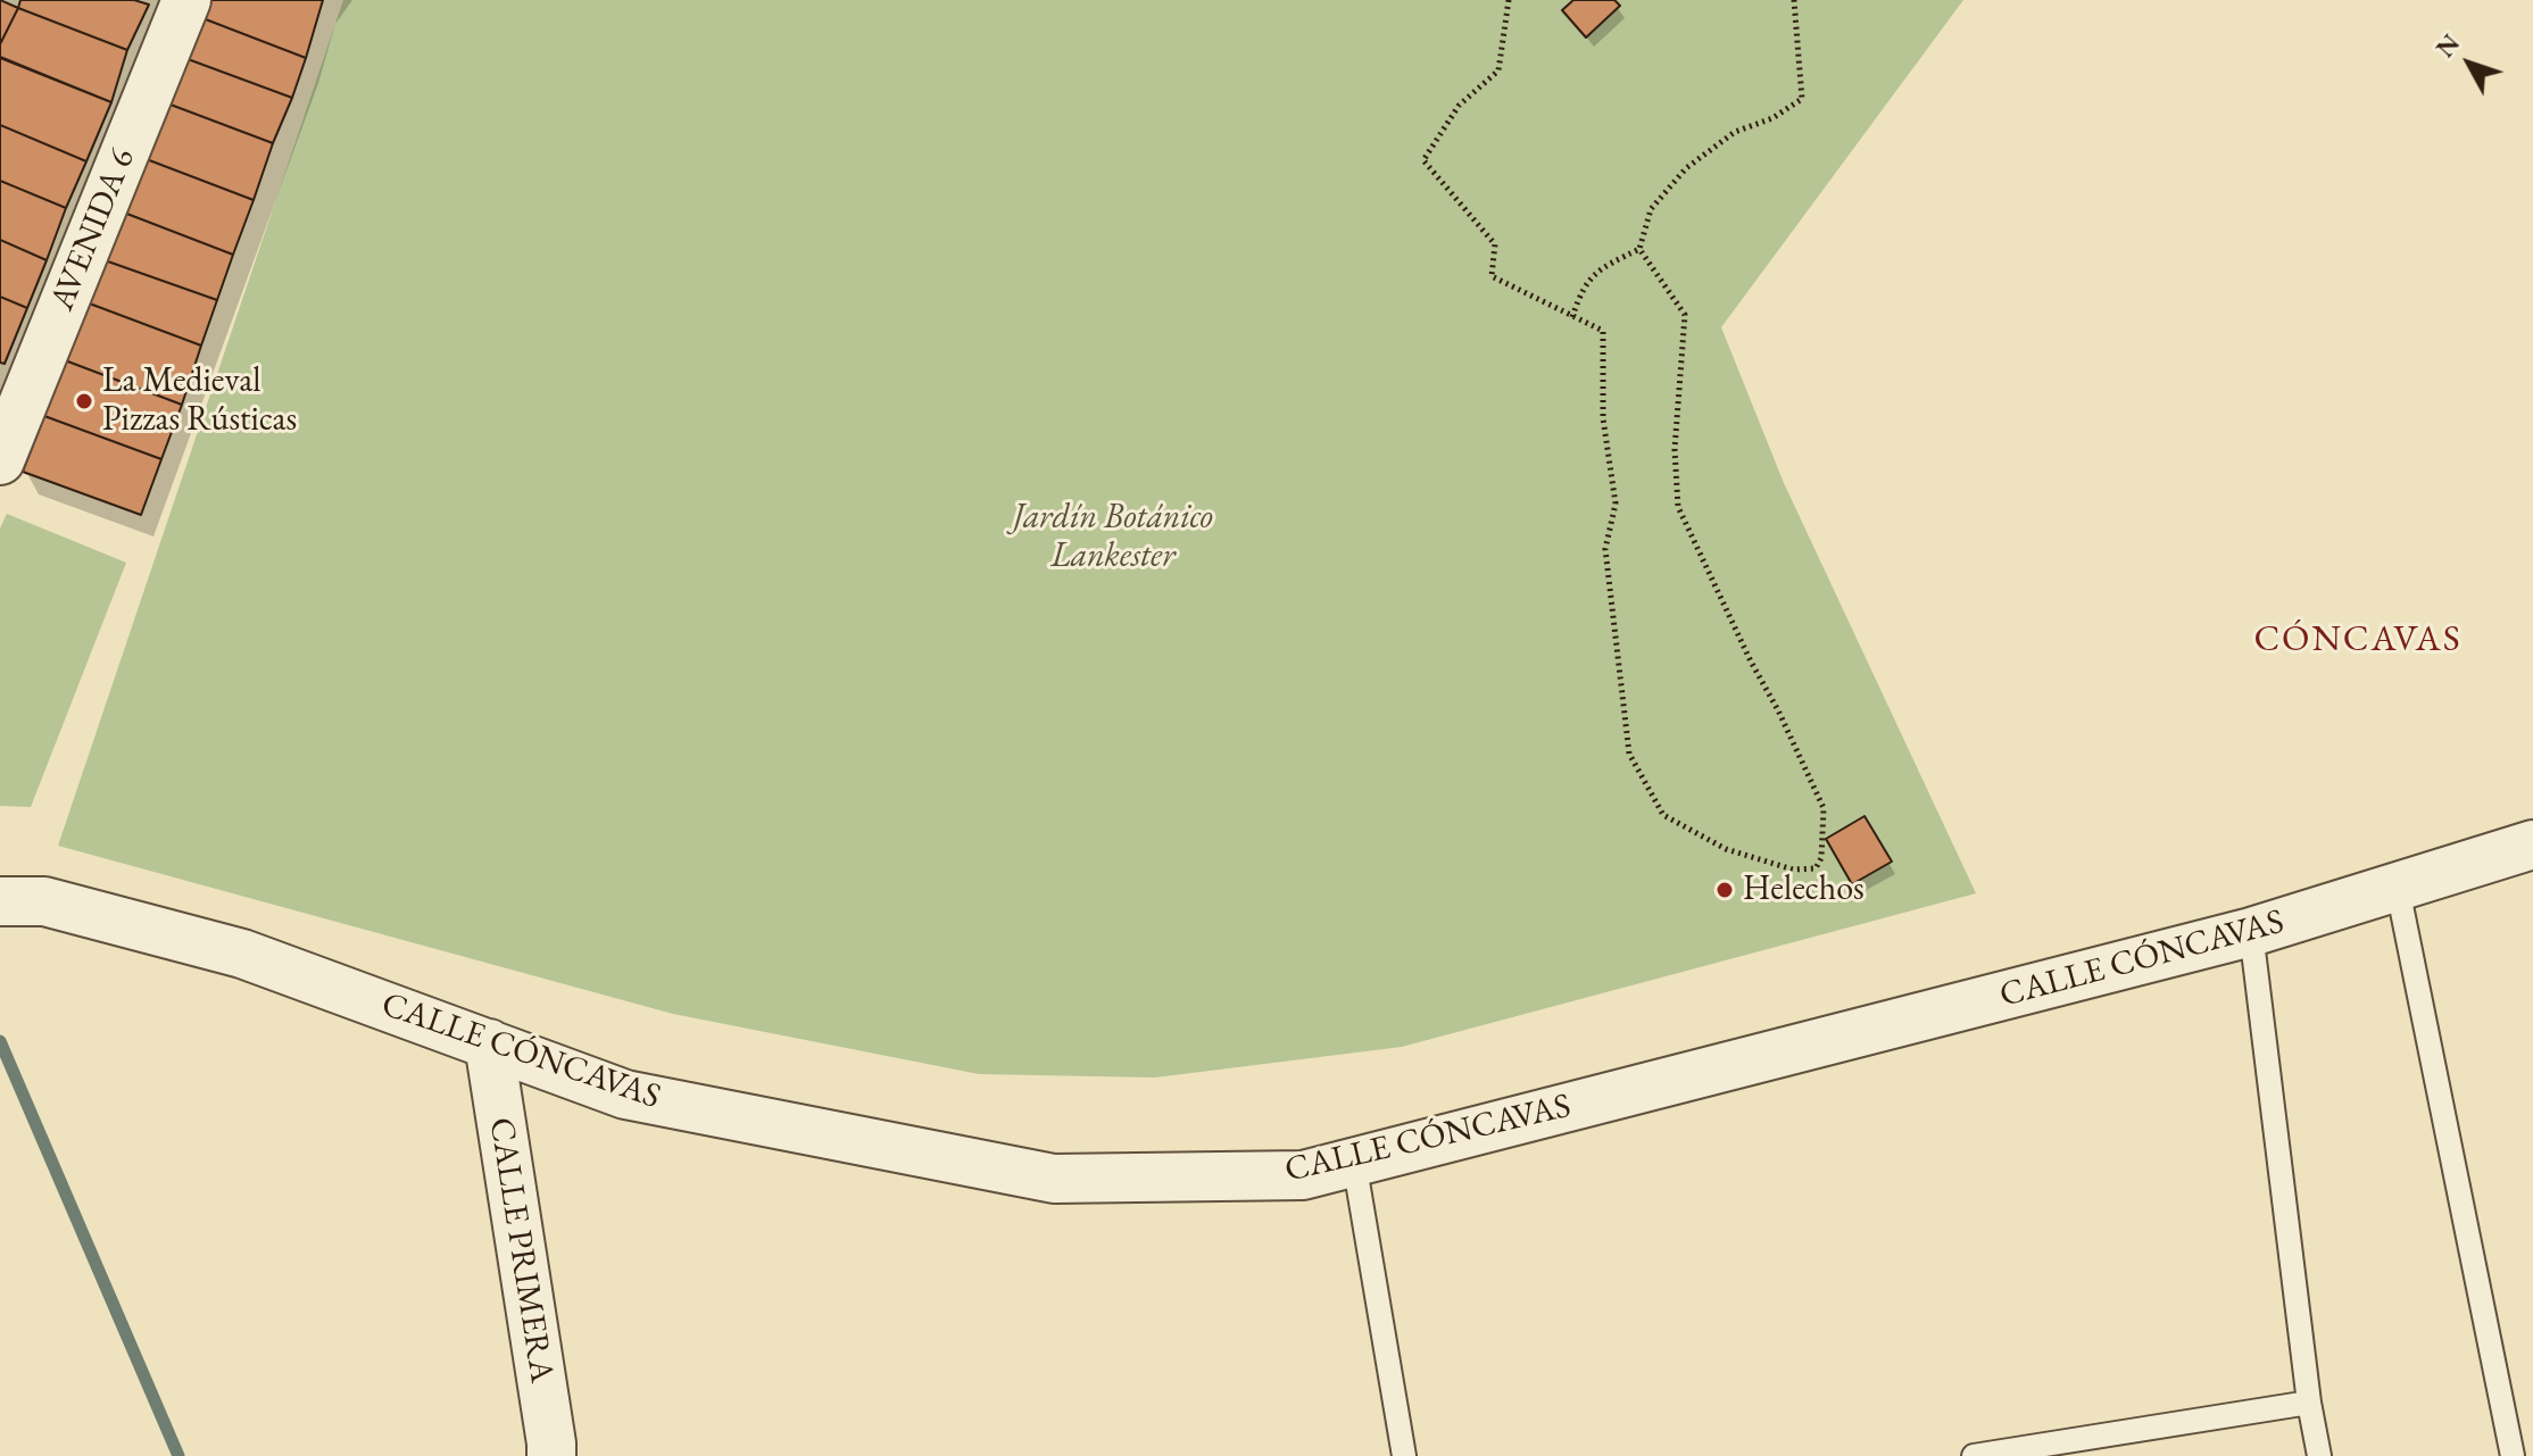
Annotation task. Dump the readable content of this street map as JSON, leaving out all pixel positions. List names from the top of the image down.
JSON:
{
  "streets": {
    "street": ["AVENIDA 6", "CALLE CÓNCAVAS", "CALLE PRIMERA"]
  },
  "crossings": [
    ["CALLE CÓNCAVAS", "CALLE PRIMERA"]
  ],
  "districts": ["CÓNCAVAS"],
  "parks": ["Jardín Botánico Lankester"],
  "places": ["La Medieval Pizzas Rústicas", "Helechos"],
  "north": "top left"
}
